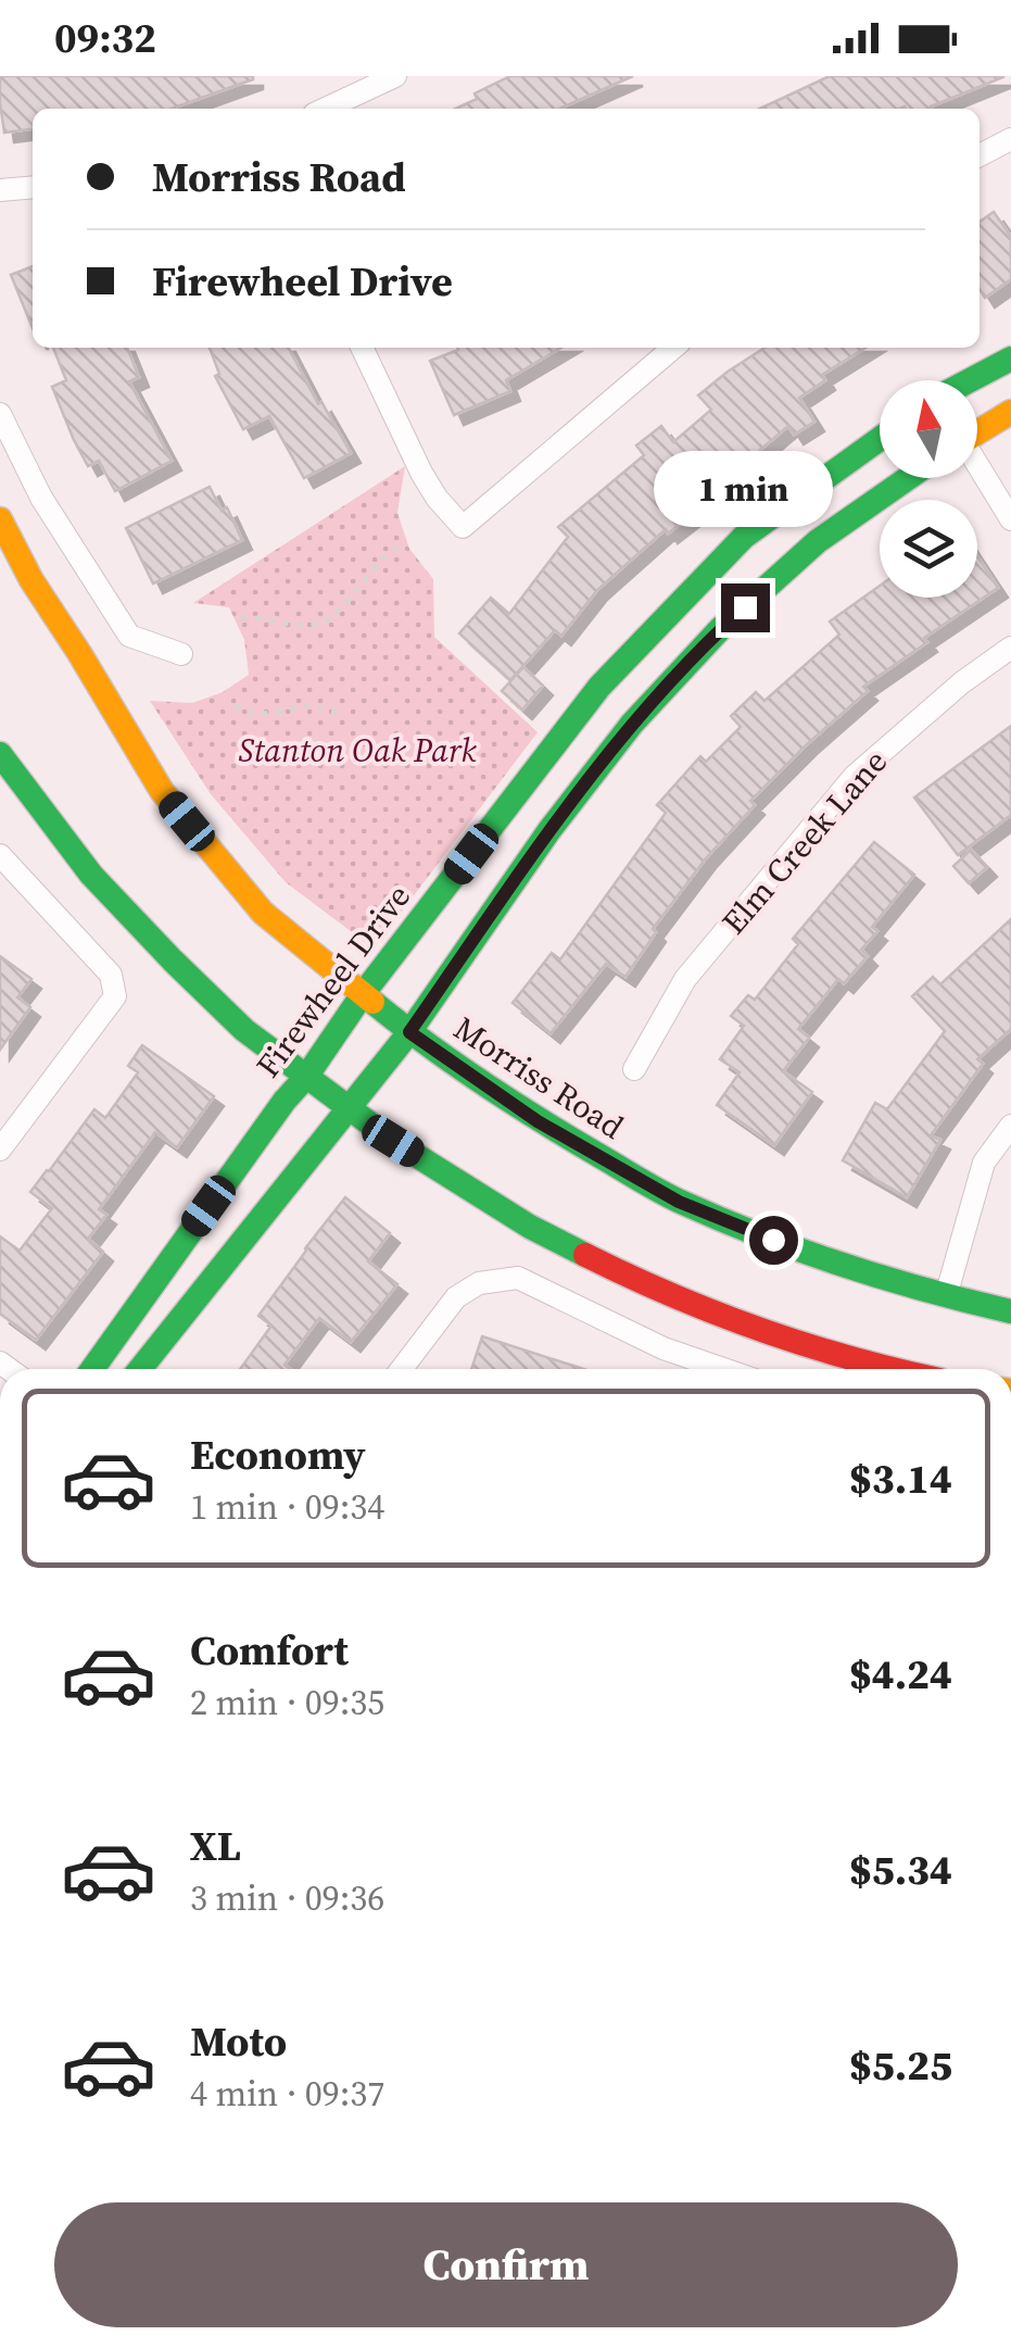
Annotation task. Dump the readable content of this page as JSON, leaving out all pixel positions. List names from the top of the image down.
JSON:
{
  "streets": {
    "street": ["Elm Creek Lane", "Firewheel Drive", "Morriss Road"]
  },
  "crossings": [
    ["Firewheel Drive", "Morriss Road"]
  ],
  "parks": ["Stanton Oak Park"],
  "north": "top",
  "page": {
    "status": "09:32",
    "banner": ["Morriss Road", "Firewheel Drive"],
    "bubble": "1 min",
    "list": [
      {
        "name": "Economy",
        "note": "1 min · 09:34",
        "value": "$3.14"
      },
      {
        "name": "Comfort",
        "note": "2 min · 09:35",
        "value": "$4.24"
      },
      {
        "name": "XL",
        "note": "3 min · 09:36",
        "value": "$5.34"
      },
      {
        "name": "Moto",
        "note": "4 min · 09:37",
        "value": "$5.25"
      }
    ],
    "buttons": "Confirm"
  }
}
